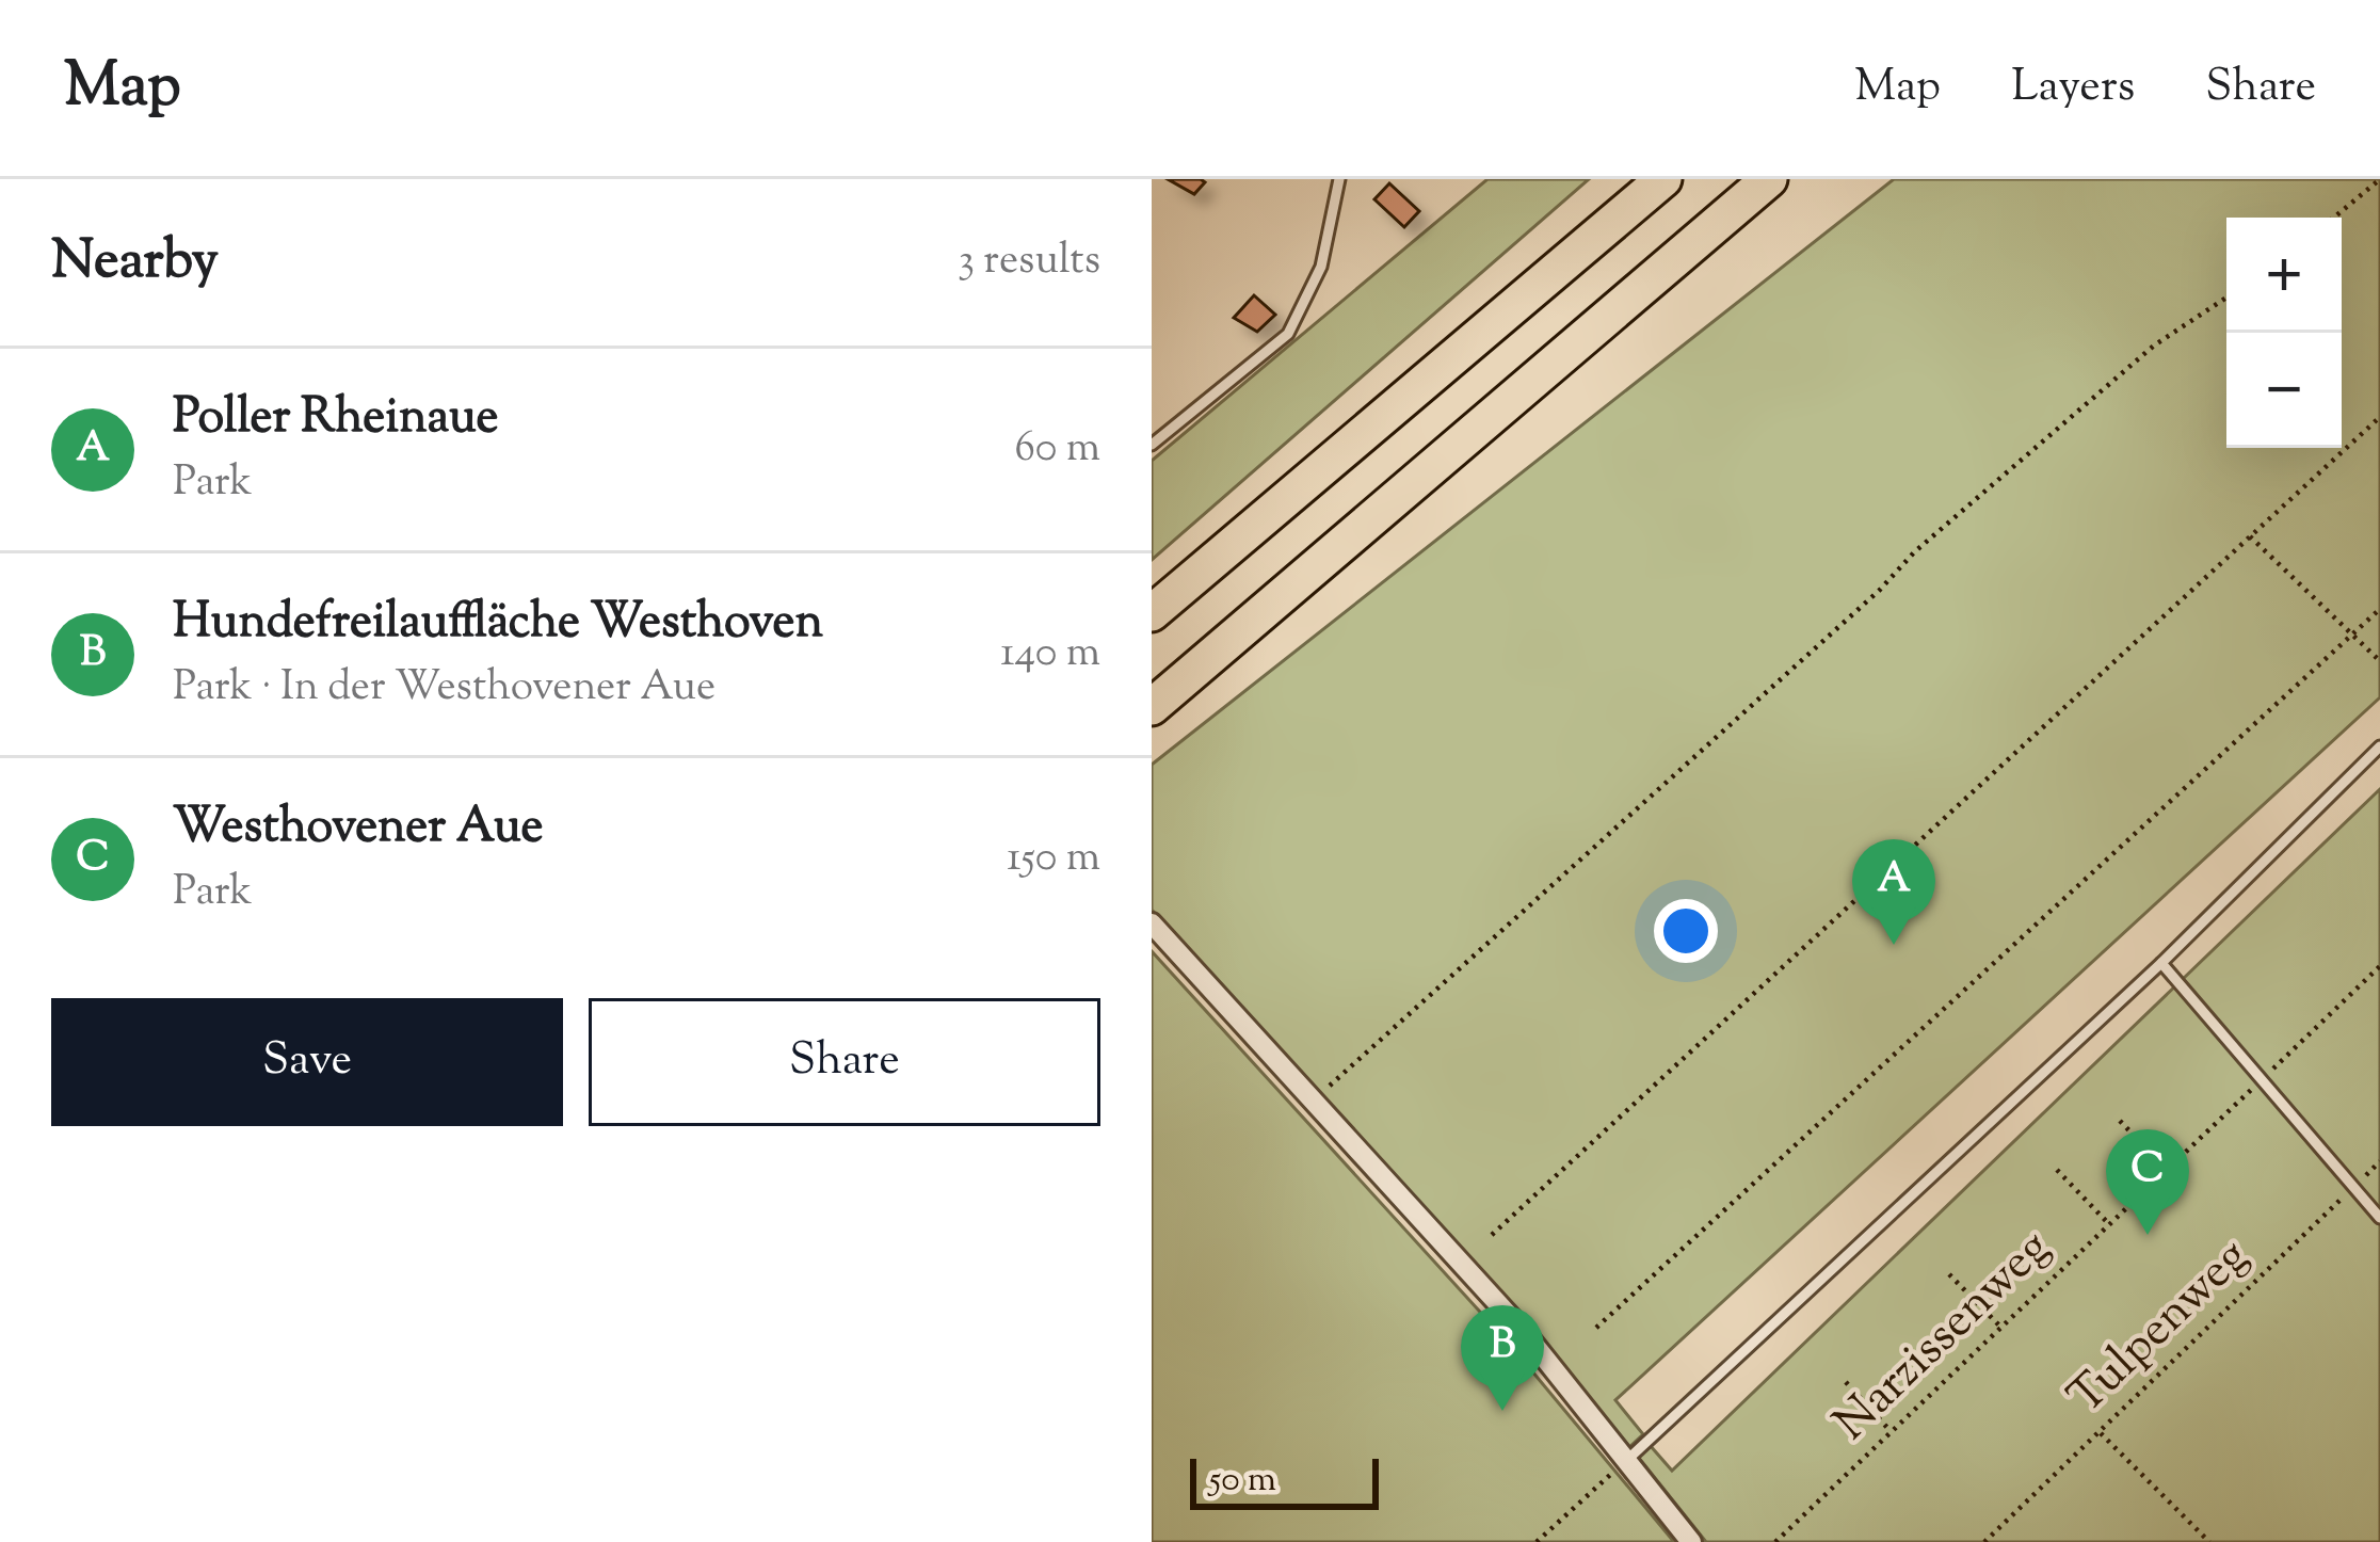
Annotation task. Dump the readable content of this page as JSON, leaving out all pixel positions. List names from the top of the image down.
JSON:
{
  "streets": {
    "path": ["Tulpenweg", "Narzissenweg"]
  },
  "scale_bar": "50 m",
  "page": {
    "header": "Map",
    "nav": ["Map", "Layers", "Share"],
    "heading": ["Nearby", "3 results"],
    "map_buttons": ["+", "−"],
    "list": [
      {
        "mark": "A",
        "name": "Poller Rheinaue",
        "note": "Park",
        "value": "60 m"
      },
      {
        "mark": "B",
        "name": "Hundefreilauffläche Westhoven",
        "note": "Park · In der Westhovener Aue",
        "value": "140 m"
      },
      {
        "mark": "C",
        "name": "Westhovener Aue",
        "note": "Park",
        "value": "150 m"
      }
    ],
    "pins": ["A", "C", "B"],
    "buttons": ["Save", "Share"],
    "scale": "50 m"
  }
}
